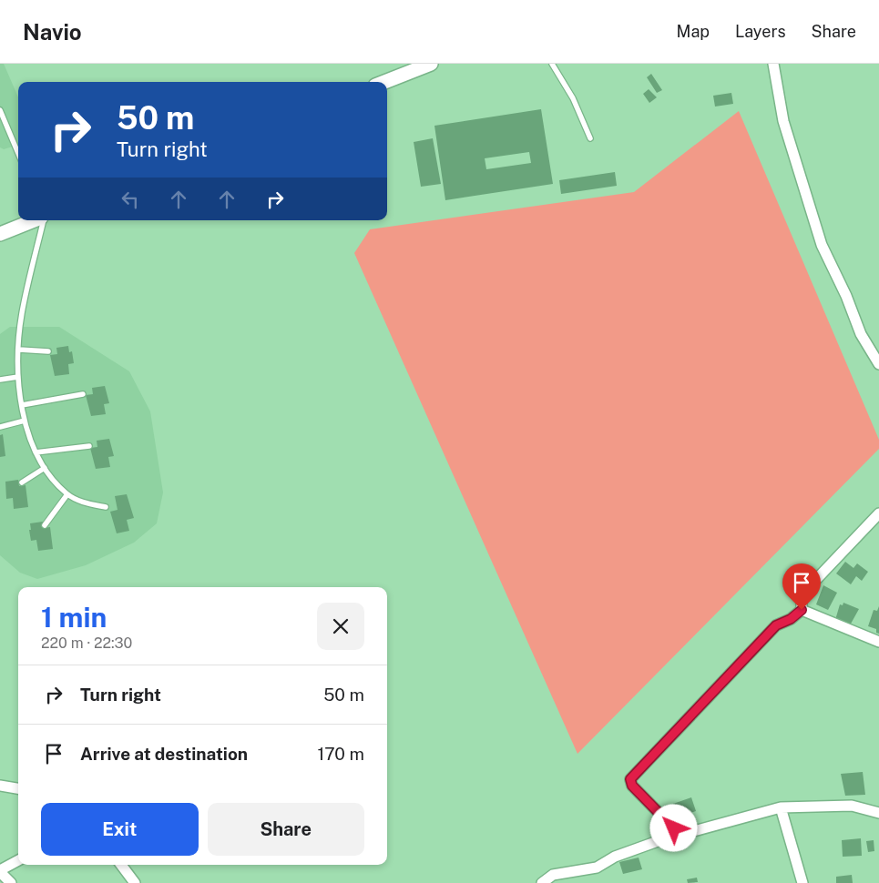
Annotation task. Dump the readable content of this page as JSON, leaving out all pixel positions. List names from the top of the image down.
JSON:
{
  "page": {
    "header": "Navio",
    "nav": ["Map", "Layers", "Share"],
    "turn": ["50 m", "Turn right"],
    "heading": ["1 min", "220 m · 22:30"],
    "list": [
      {
        "name": "Turn right",
        "value": "50 m"
      },
      {
        "name": "Arrive at destination",
        "value": "170 m"
      }
    ],
    "buttons": ["Exit", "Share"]
  }
}
